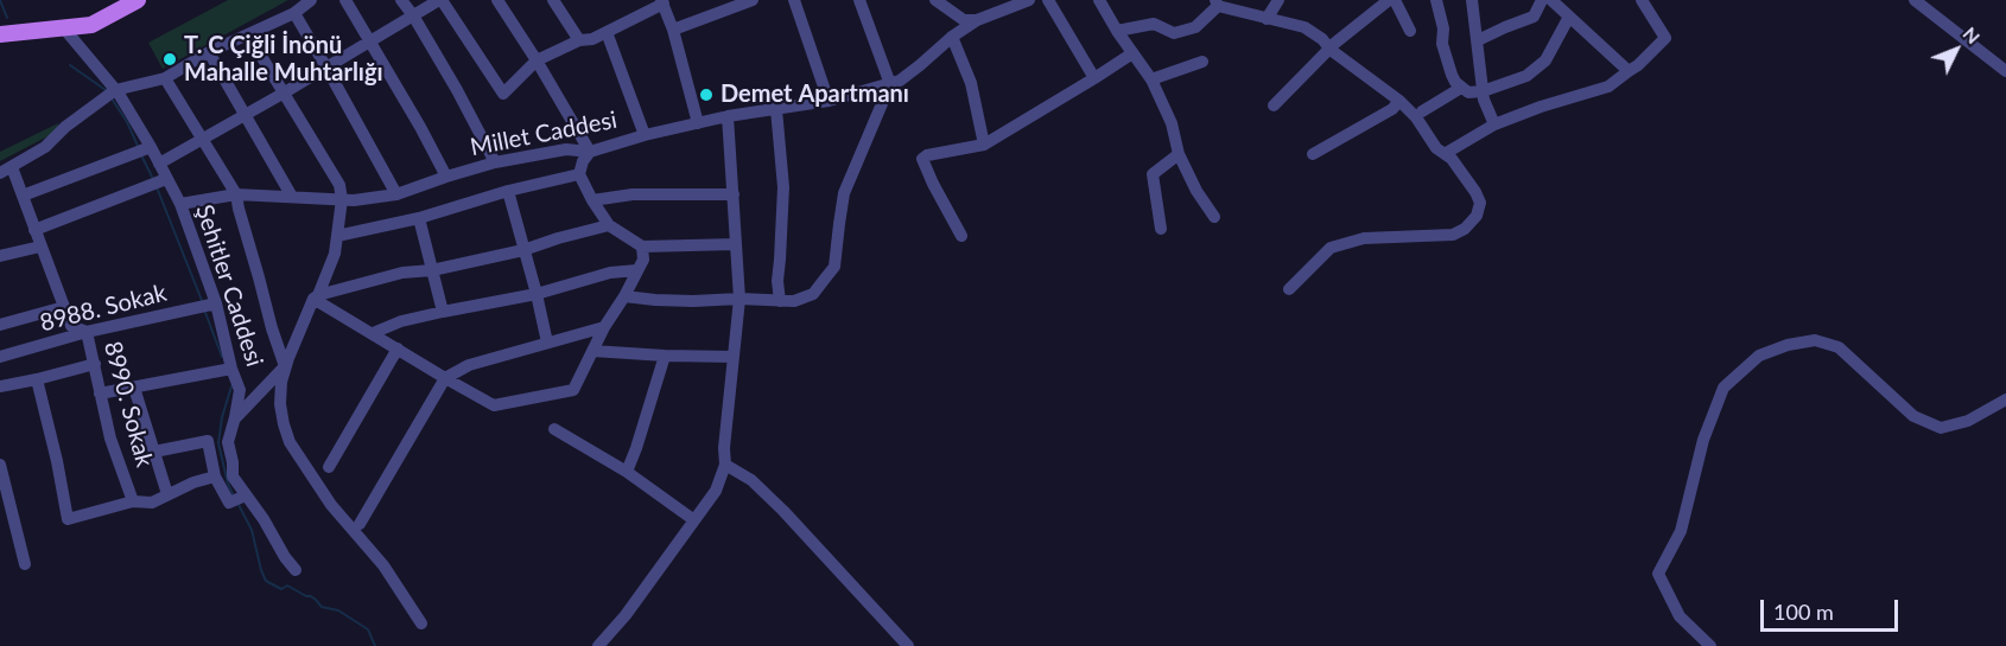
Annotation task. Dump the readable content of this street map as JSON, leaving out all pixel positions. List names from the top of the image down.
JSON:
{
  "streets": {
    "street": [
      "Millet Caddesi",
      "Şehitler Caddesi",
      "8988. Sokak",
      "8990. Sokak"
    ]
  },
  "crossings": [
    ["Millet Caddesi", "Şehitler Caddesi"],
    ["Şehitler Caddesi", "8988. Sokak"],
    ["8988. Sokak", "8990. Sokak"]
  ],
  "places": ["T. C Çiğli İnönü Mahalle Muhtarlığı", "Demet Apartmanı"],
  "scale_bar": "100 m",
  "north": "top right"
}
